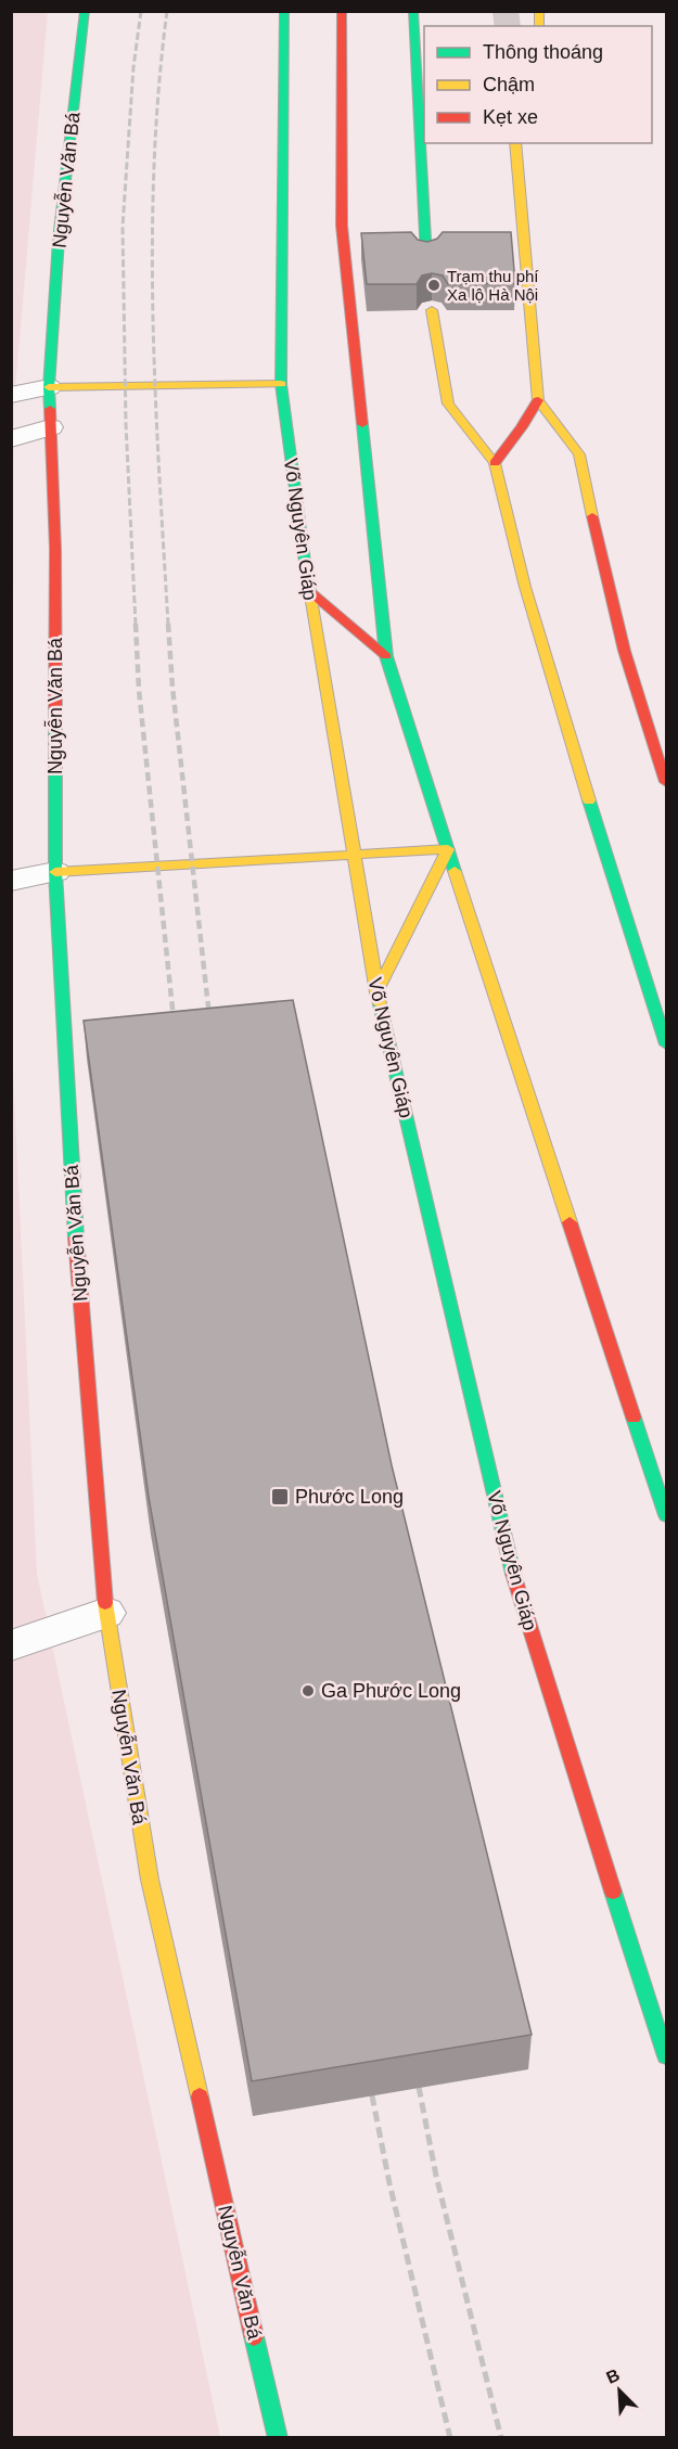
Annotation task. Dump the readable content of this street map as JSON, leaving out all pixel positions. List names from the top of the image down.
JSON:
{
  "streets": {
    "main road": ["Nguyễn Văn Bá", "Võ Nguyên Giáp"]
  },
  "places": {
    "other": ["Trạm thu phí Xa lộ Hà Nội", "Ga Phước Long"],
    "transit": ["Phước Long"]
  },
  "legend": ["Thông thoáng", "Chậm", "Kẹt xe"],
  "north": "top left"
}
